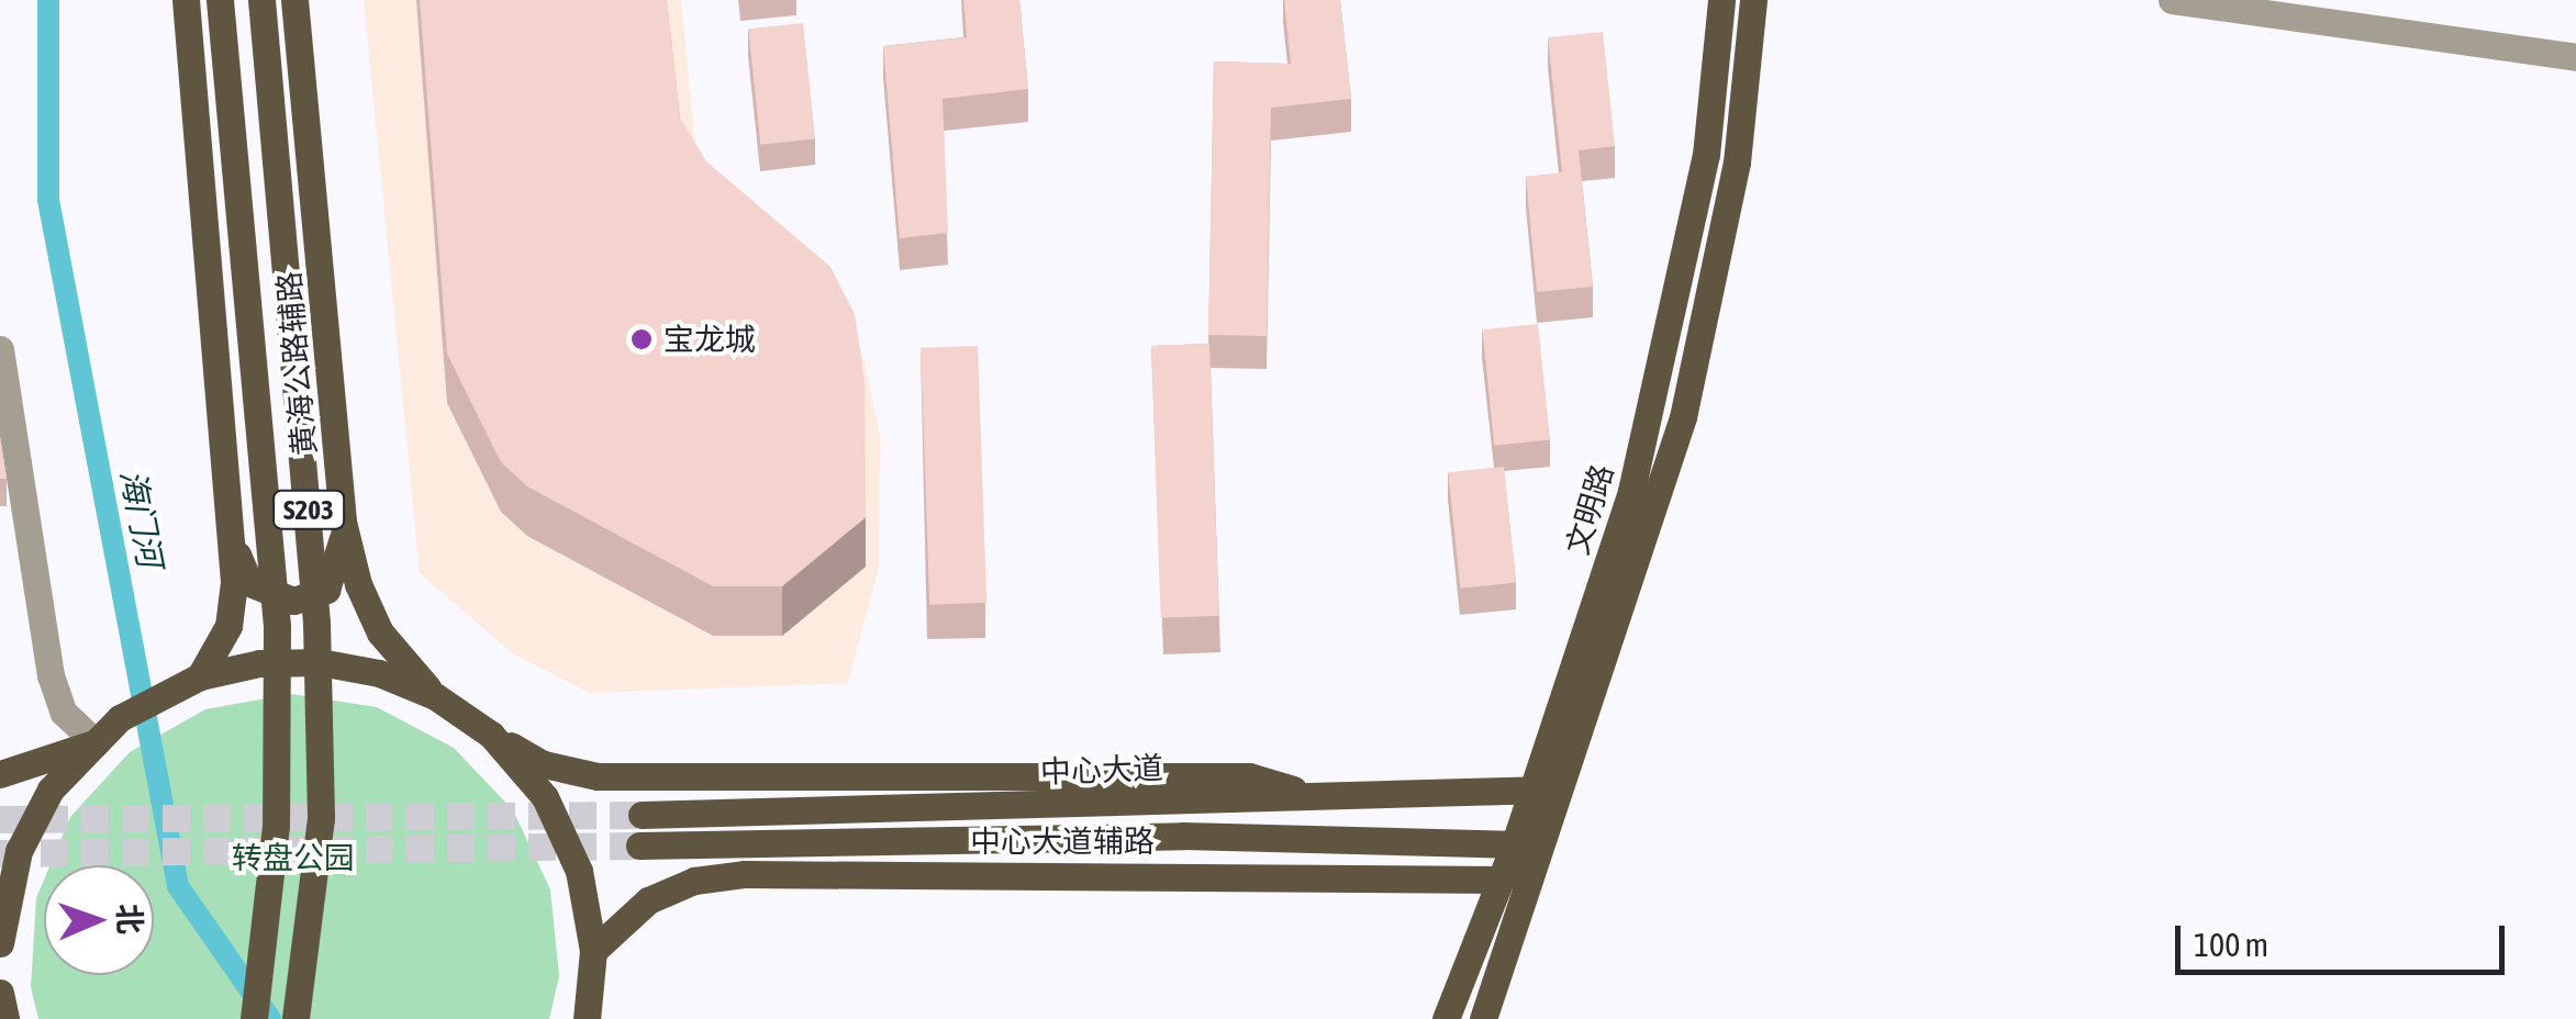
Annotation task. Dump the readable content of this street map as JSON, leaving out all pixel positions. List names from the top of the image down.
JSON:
{
  "streets": {
    "main road": [
      "黄海公路辅路",
      "S203",
      "文明路",
      "中心大道",
      "中心大道辅路"
    ]
  },
  "crossings": [
    ["文明路", "中心大道"],
    ["文明路", "中心大道辅路"]
  ],
  "water": ["海门河"],
  "parks": ["转盘公园"],
  "places": ["宝龙城"],
  "scale_bar": "100 m",
  "north": "right"
}
